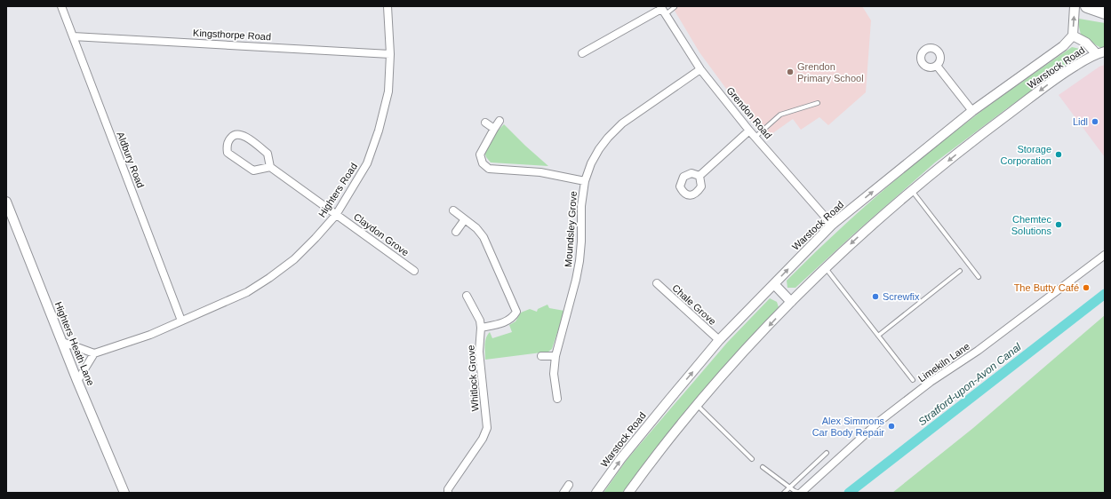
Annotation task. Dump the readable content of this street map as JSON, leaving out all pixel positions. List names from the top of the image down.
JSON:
{
  "streets": {
    "street": [
      "Kingsthorpe Road",
      "Warstock Road",
      "Grendon Road",
      "Aldbury Road",
      "Highters Road",
      "Moundsley Grove",
      "Claydon Grove",
      "Chale Grove",
      "Highters Heath Lane",
      "Limekiln Lane",
      "Whitlock Grove"
    ]
  },
  "crossings": [
    ["Kingsthorpe Road", "Aldbury Road"],
    ["Kingsthorpe Road", "Highters Road"],
    ["Warstock Road", "Grendon Road"],
    ["Warstock Road", "Chale Grove"],
    ["Grendon Road", "Moundsley Grove"],
    ["Aldbury Road", "Highters Road"],
    ["Highters Road", "Claydon Grove"]
  ],
  "water": ["Stratford-upon-Avon Canal"],
  "places": [
    "Grendon Primary School",
    "Lidl",
    "Storage Corporation",
    "Chemtec Solutions",
    "The Butty Café",
    "Screwfix",
    "Alex Simmons Car Body Repair"
  ]
}
